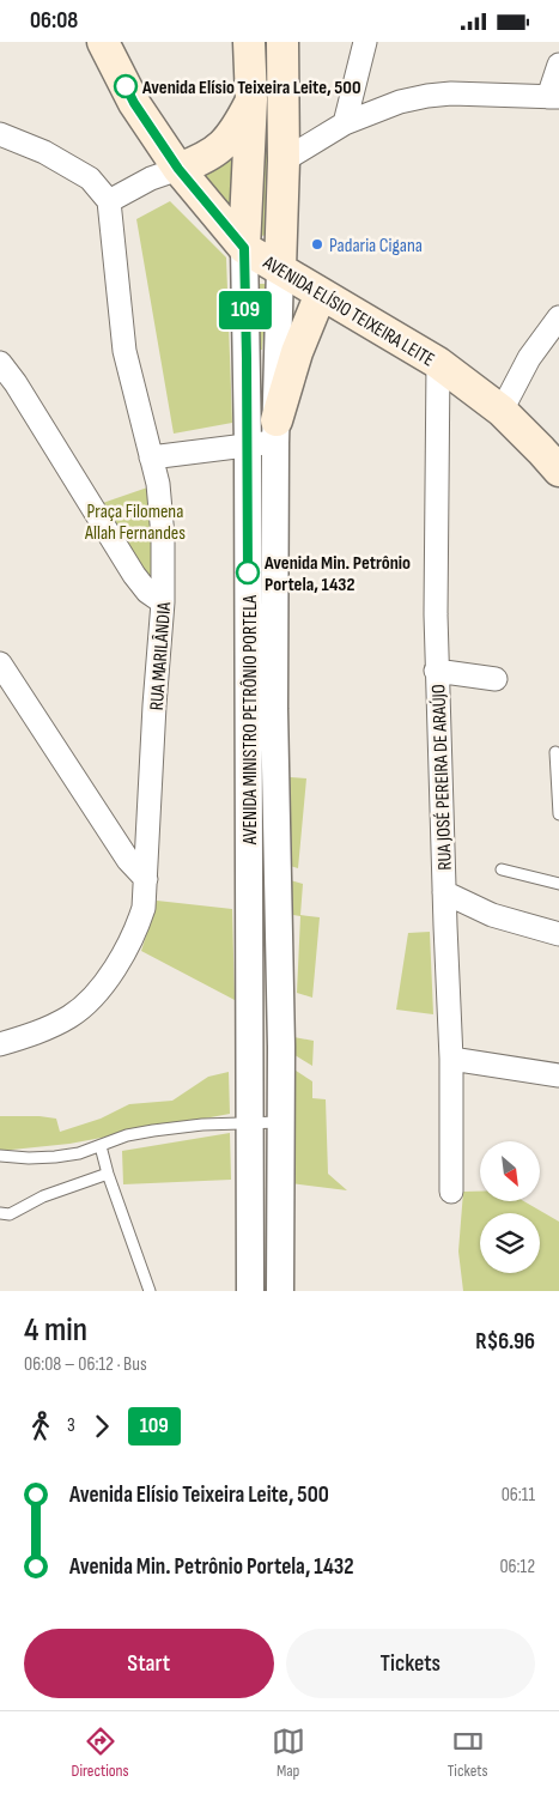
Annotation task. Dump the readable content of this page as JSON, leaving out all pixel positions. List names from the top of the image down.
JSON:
{
  "streets": {
    "main road": ["AVENIDA ELÍSIO TEIXEIRA LEITE", "AVENIDA MINISTRO PETRÔNIO PORTELA"],
    "street": ["RUA MARILÂNDIA", "RUA JOSÉ PEREIRA DE ARAÚJO"]
  },
  "crossings": [
    ["AVENIDA ELÍSIO TEIXEIRA LEITE", "AVENIDA MINISTRO PETRÔNIO PORTELA"],
    ["AVENIDA ELÍSIO TEIXEIRA LEITE", "RUA JOSÉ PEREIRA DE ARAÚJO"]
  ],
  "parks": ["Praça Filomena Allah Fernandes"],
  "places": ["Avenida Elísio Teixeira Leite, 500", "Padaria Cigana", "Avenida Min. Petrônio Portela, 1432"],
  "lines": ["bus line 109"],
  "north": "bottom right",
  "page": {
    "status": "06:08",
    "on_map": "109",
    "heading": ["4 min", "06:08 – 06:12 · Bus", "R$6.96"],
    "legs": ["3", "109"],
    "list": [
      {
        "name": "Avenida Elísio Teixeira Leite, 500",
        "value": "06:11"
      },
      {
        "name": "Avenida Min. Petrônio Portela, 1432",
        "value": "06:12"
      }
    ],
    "buttons": ["Start", "Tickets"],
    "tabs": ["Directions", "Map", "Tickets"]
  }
}
